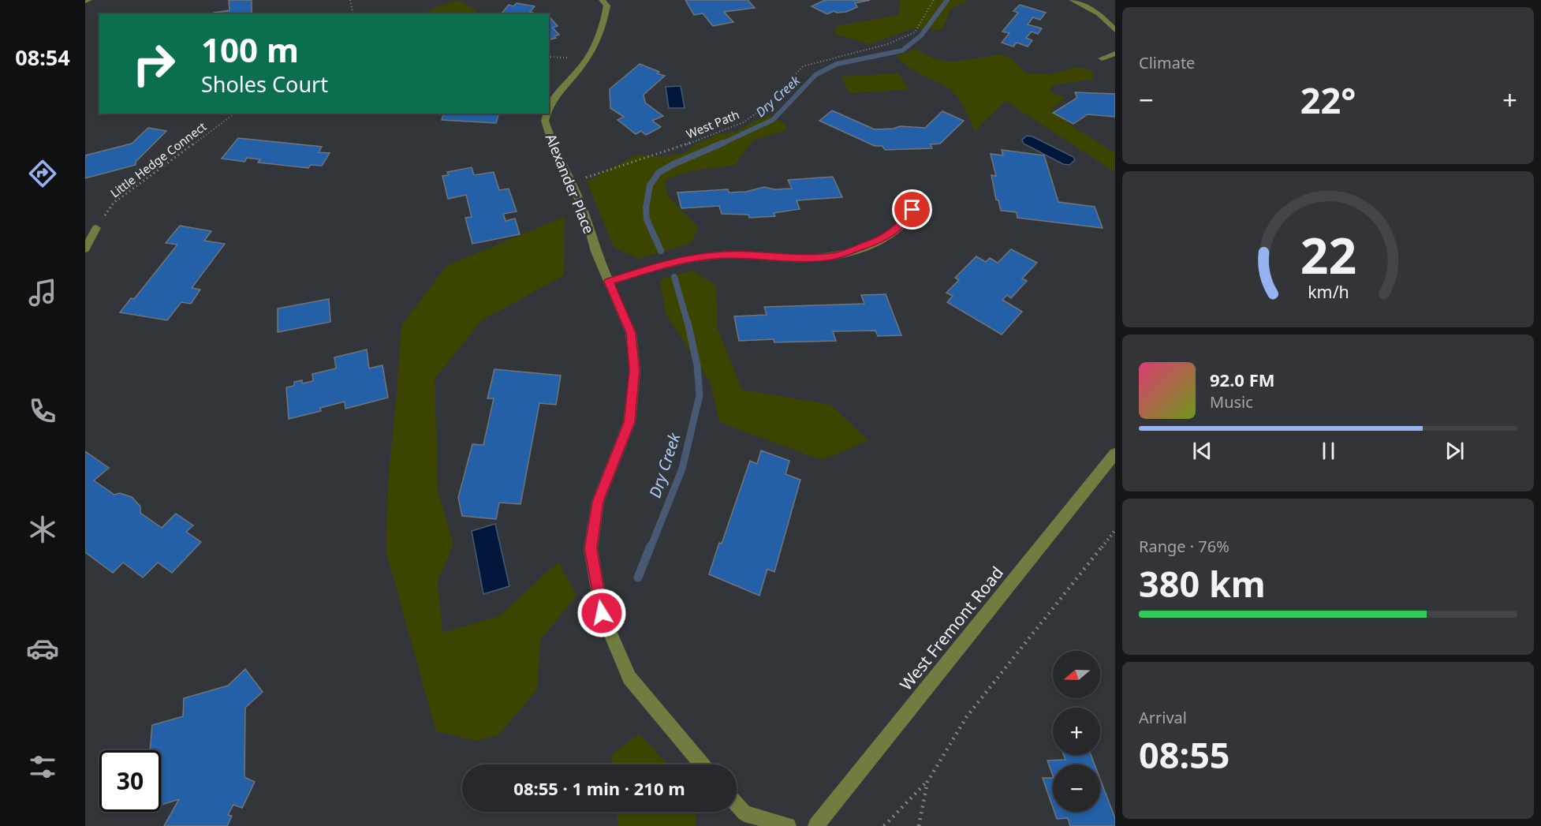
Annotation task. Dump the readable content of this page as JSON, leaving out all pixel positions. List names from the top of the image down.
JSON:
{
  "streets": {
    "street": ["Alexander Place", "West Fremont Road"],
    "path": ["West Path", "Little Hedge Connect"]
  },
  "crossings": [
    ["West Path", "Alexander Place"]
  ],
  "water": ["Dry Creek"],
  "north": "left",
  "page": {
    "tabs": "08:54",
    "tile": [
      "Climate",
      ["Range · 76%", "380 km"],
      ["Arrival", "08:55"]
    ],
    "turn": ["100 m", "Sholes Court"],
    "heat": ["−", "22°", "+"],
    "song": ["92.0 FM", "Music"],
    "map_buttons": ["+", "−"],
    "limit": "30",
    "trip": "08:55 · 1 min · 210 m",
    "gauge": ["22", "km/h"]
  }
}
